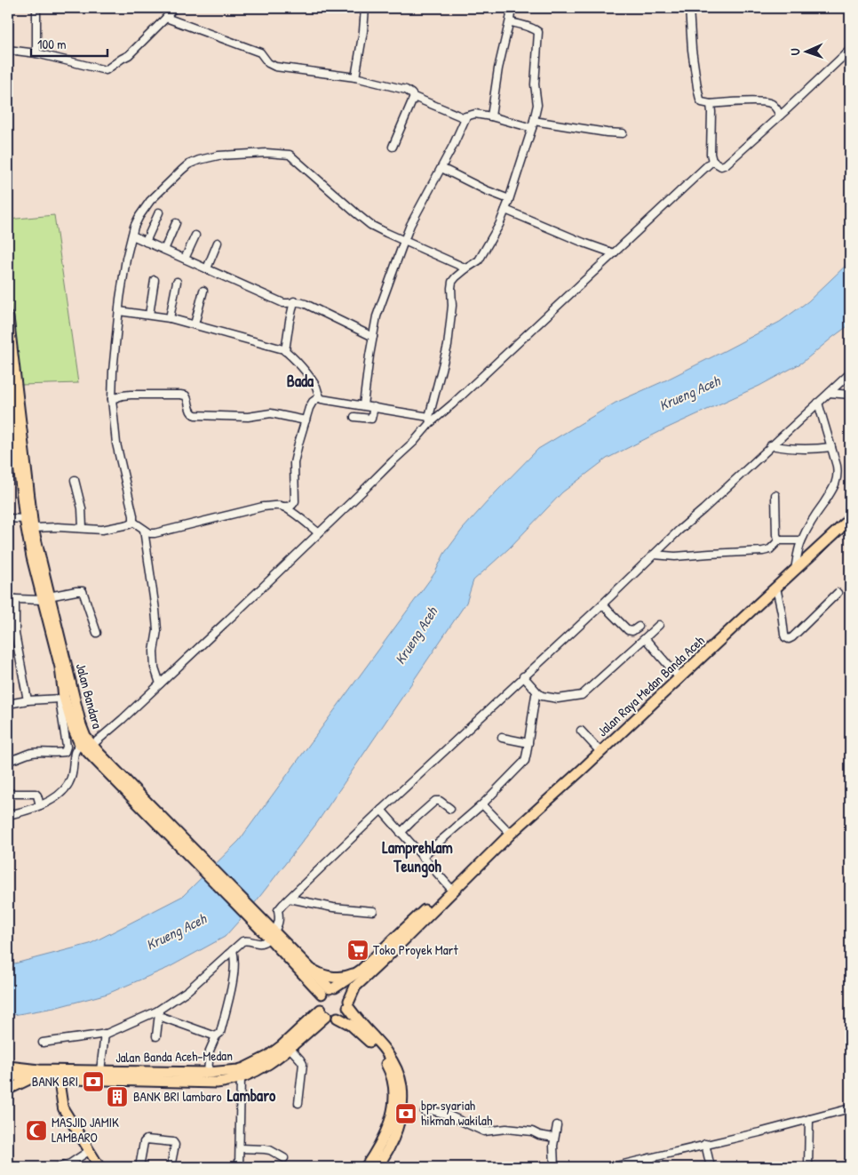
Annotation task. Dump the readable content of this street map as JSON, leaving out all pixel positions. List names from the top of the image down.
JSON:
{
  "streets": {
    "highway": ["Jalan Raya Medan Banda Aceh", "Jalan Bandara", "Jalan Banda Aceh-Medan"]
  },
  "crossings": [
    ["Jalan Raya Medan Banda Aceh", "Jalan Bandara"],
    ["Jalan Raya Medan Banda Aceh", "Jalan Banda Aceh-Medan"],
    ["Jalan Bandara", "Jalan Banda Aceh-Medan"]
  ],
  "districts": ["Bada", "Lamprehlam Teungoh", "Lambaro"],
  "water": ["Krueng Aceh"],
  "places": {
    "supermarket": ["Toko Proyek Mart"],
    "bank": ["BANK BRI", "bpr syariah hikmah wakilah"],
    "building": ["BANK BRI lambaro"],
    "mosque": ["MASJID JAMIK LAMBARO"]
  },
  "scale_bar": "100 m",
  "north": "left"
}
